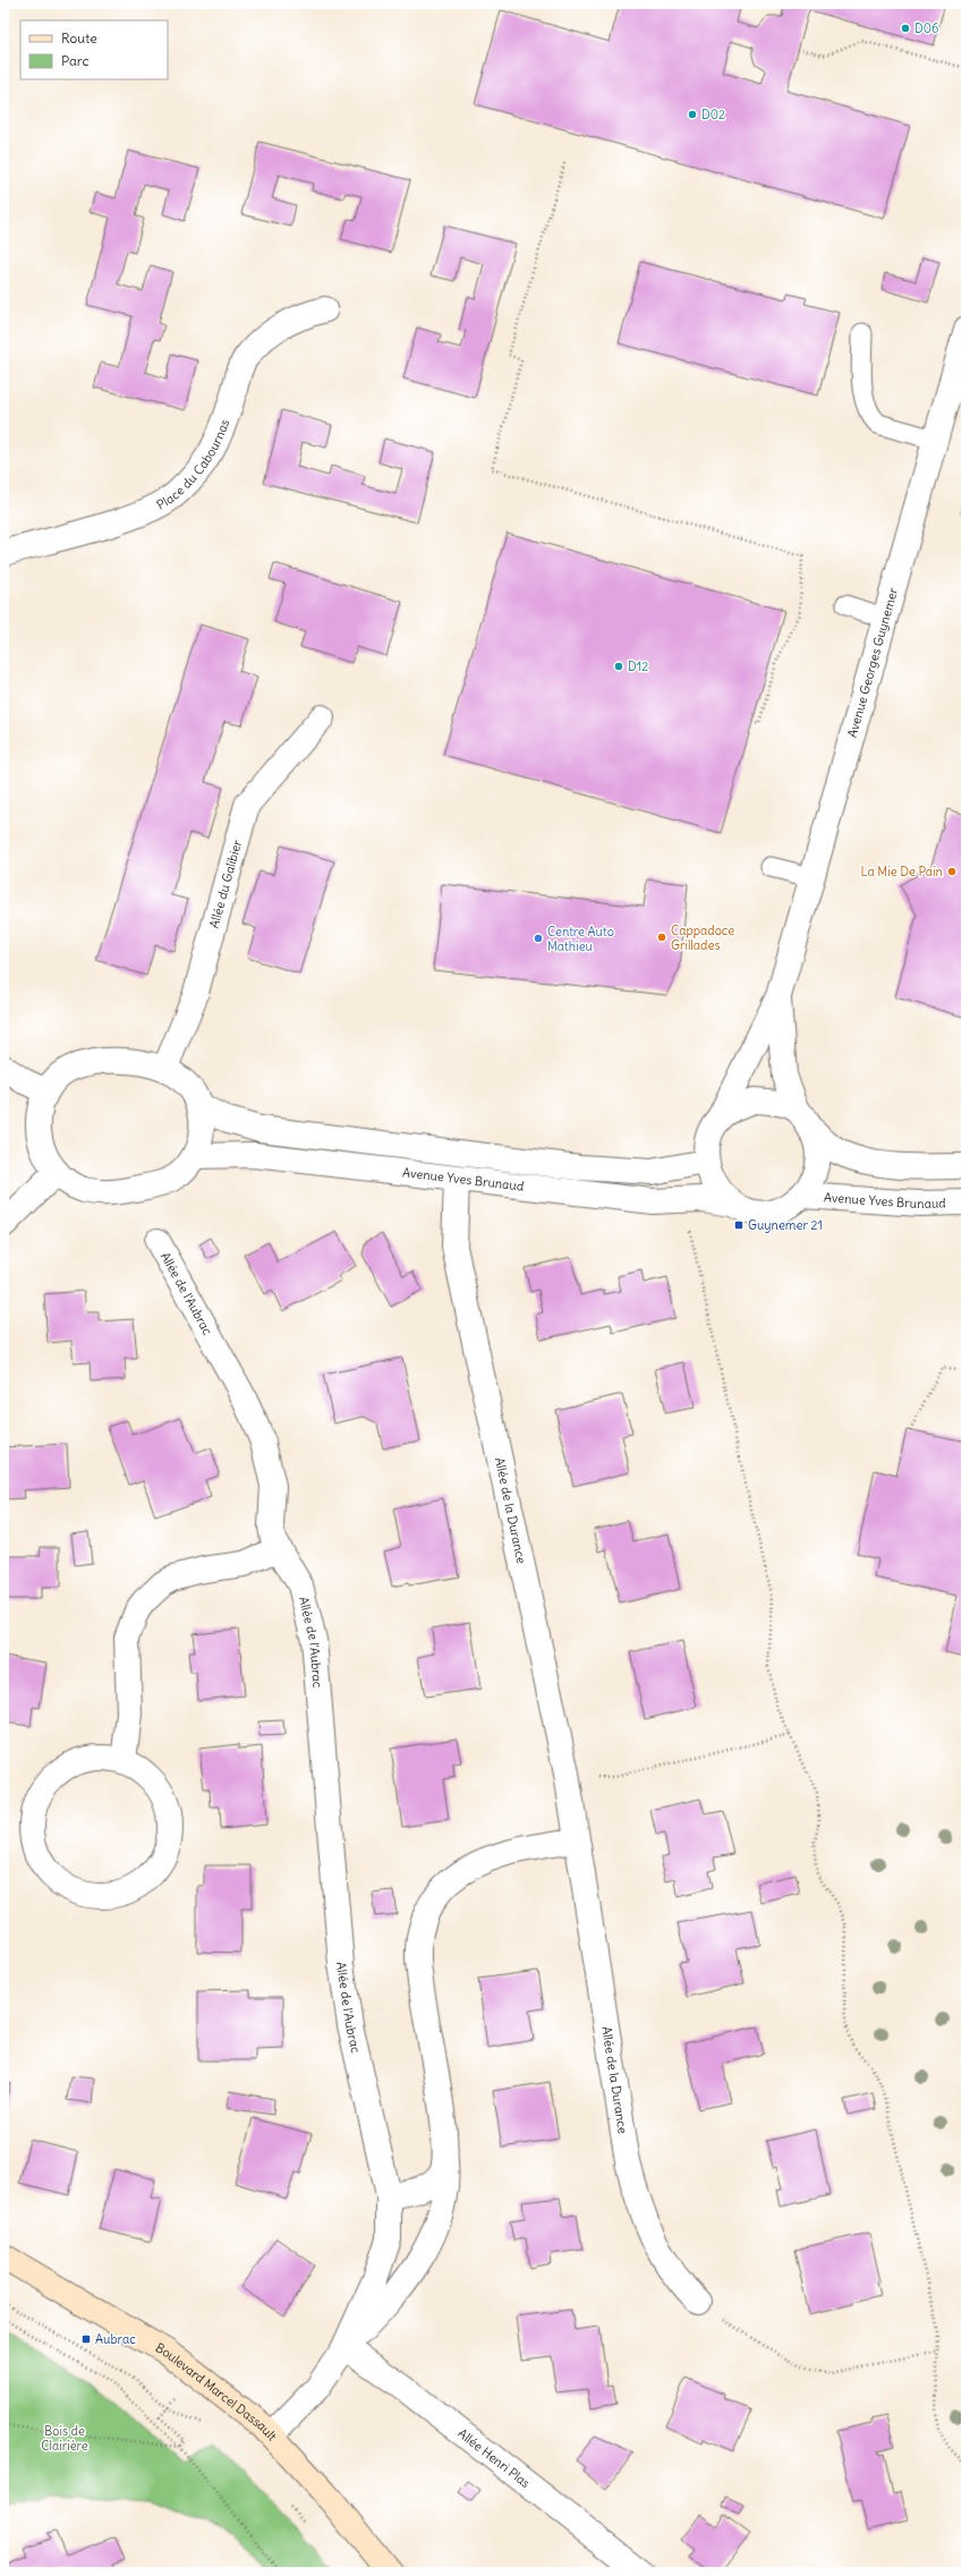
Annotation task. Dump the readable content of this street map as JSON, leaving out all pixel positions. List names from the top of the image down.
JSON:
{
  "streets": {
    "main road": ["Boulevard Marcel Dassault"],
    "street": [
      "Place du Cabournas",
      "Avenue Georges Guynemer",
      "Allée du Galibier",
      "Avenue Yves Brunaud",
      "Allée de l'Aubrac",
      "Allée de la Durance",
      "Allée Henri Plas"
    ]
  },
  "crossings": [
    ["Avenue Georges Guynemer", "Avenue Yves Brunaud"],
    ["Allée du Galibier", "Avenue Yves Brunaud"],
    ["Avenue Yves Brunaud", "Allée de la Durance"],
    ["Allée de l'Aubrac", "Boulevard Marcel Dassault"],
    ["Allée de l'Aubrac", "Allée Henri Plas"]
  ],
  "parks": ["Bois de Clairière"],
  "places": {
    "other": [
      "D06",
      "D02",
      "D12",
      "La Mie De Pain",
      "Cappadoce Grillades",
      "Centre Auto Mathieu"
    ],
    "transit": ["Guynemer 21", "Aubrac"]
  },
  "legend": ["Route", "Parc"]
}
